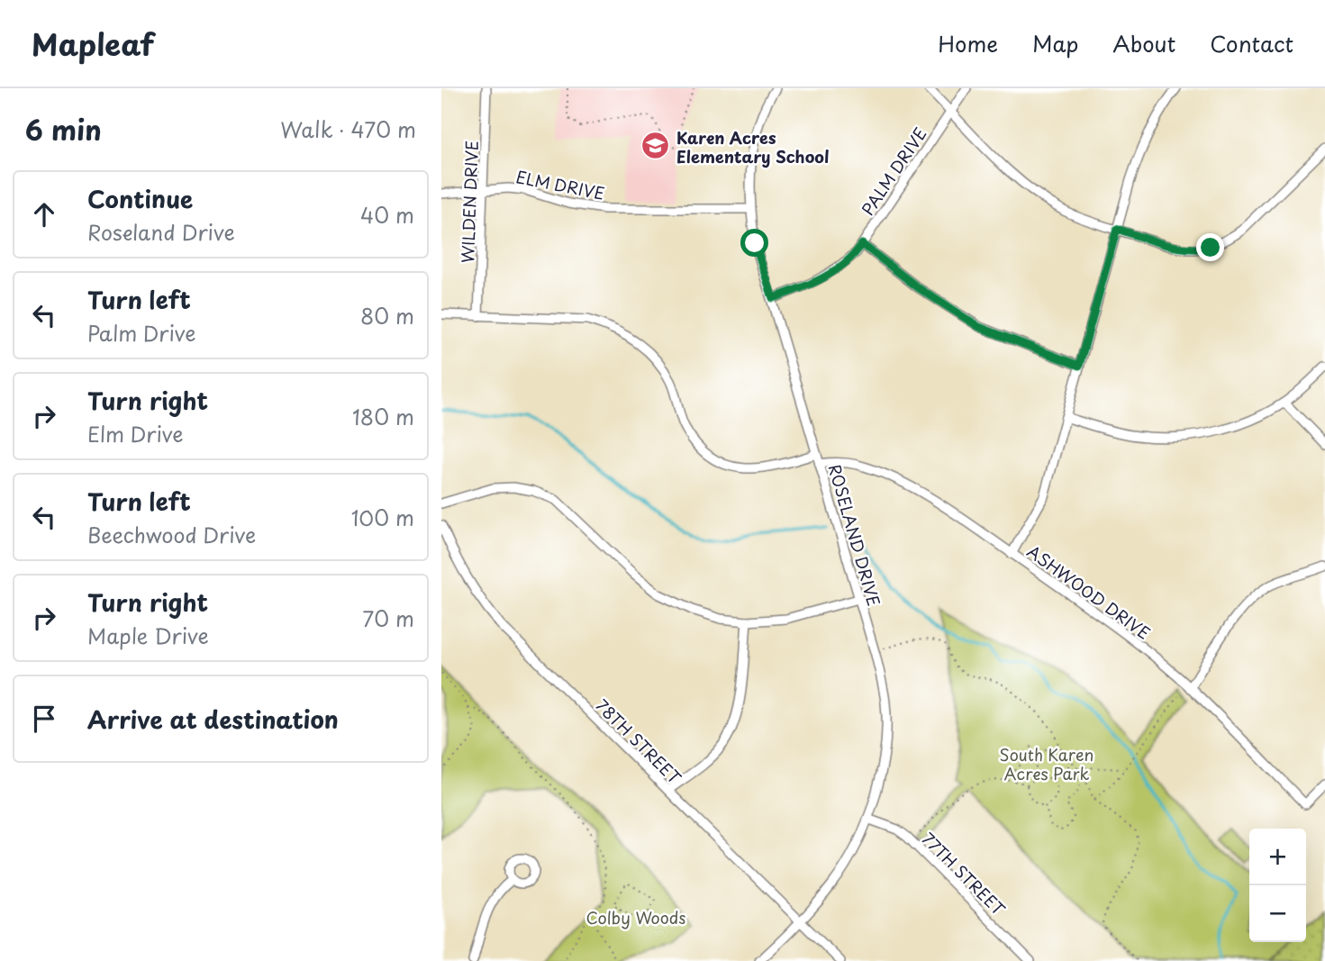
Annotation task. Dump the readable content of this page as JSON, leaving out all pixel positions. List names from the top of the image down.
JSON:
{
  "streets": {
    "street": [
      "PALM DRIVE",
      "ELM DRIVE",
      "WILDEN DRIVE",
      "ROSELAND DRIVE",
      "ASHWOOD DRIVE",
      "78TH STREET",
      "77TH STREET"
    ]
  },
  "crossings": [
    ["PALM DRIVE", "ROSELAND DRIVE"],
    ["ELM DRIVE", "WILDEN DRIVE"],
    ["ELM DRIVE", "ROSELAND DRIVE"],
    ["ROSELAND DRIVE", "ASHWOOD DRIVE"],
    ["ROSELAND DRIVE", "78TH STREET"],
    ["ROSELAND DRIVE", "77TH STREET"]
  ],
  "parks": ["South Karen Acres Park", "Colby Woods"],
  "places": {
    "school or university": ["Karen Acres Elementary School"]
  },
  "page": {
    "header": "Mapleaf",
    "nav": [
      "Home",
      "Map",
      "About",
      "Contact"
    ],
    "heading": ["6 min", "Walk · 470 m"],
    "list": [
      ["Continue", "Roseland Drive", "40 m"],
      ["Turn left", "Palm Drive", "80 m"],
      ["Turn right", "Elm Drive", "180 m"],
      ["Turn left", "Beechwood Drive", "100 m"],
      ["Turn right", "Maple Drive", "70 m"],
      "Arrive at destination"
    ],
    "map_buttons": ["+", "−"]
  }
}
